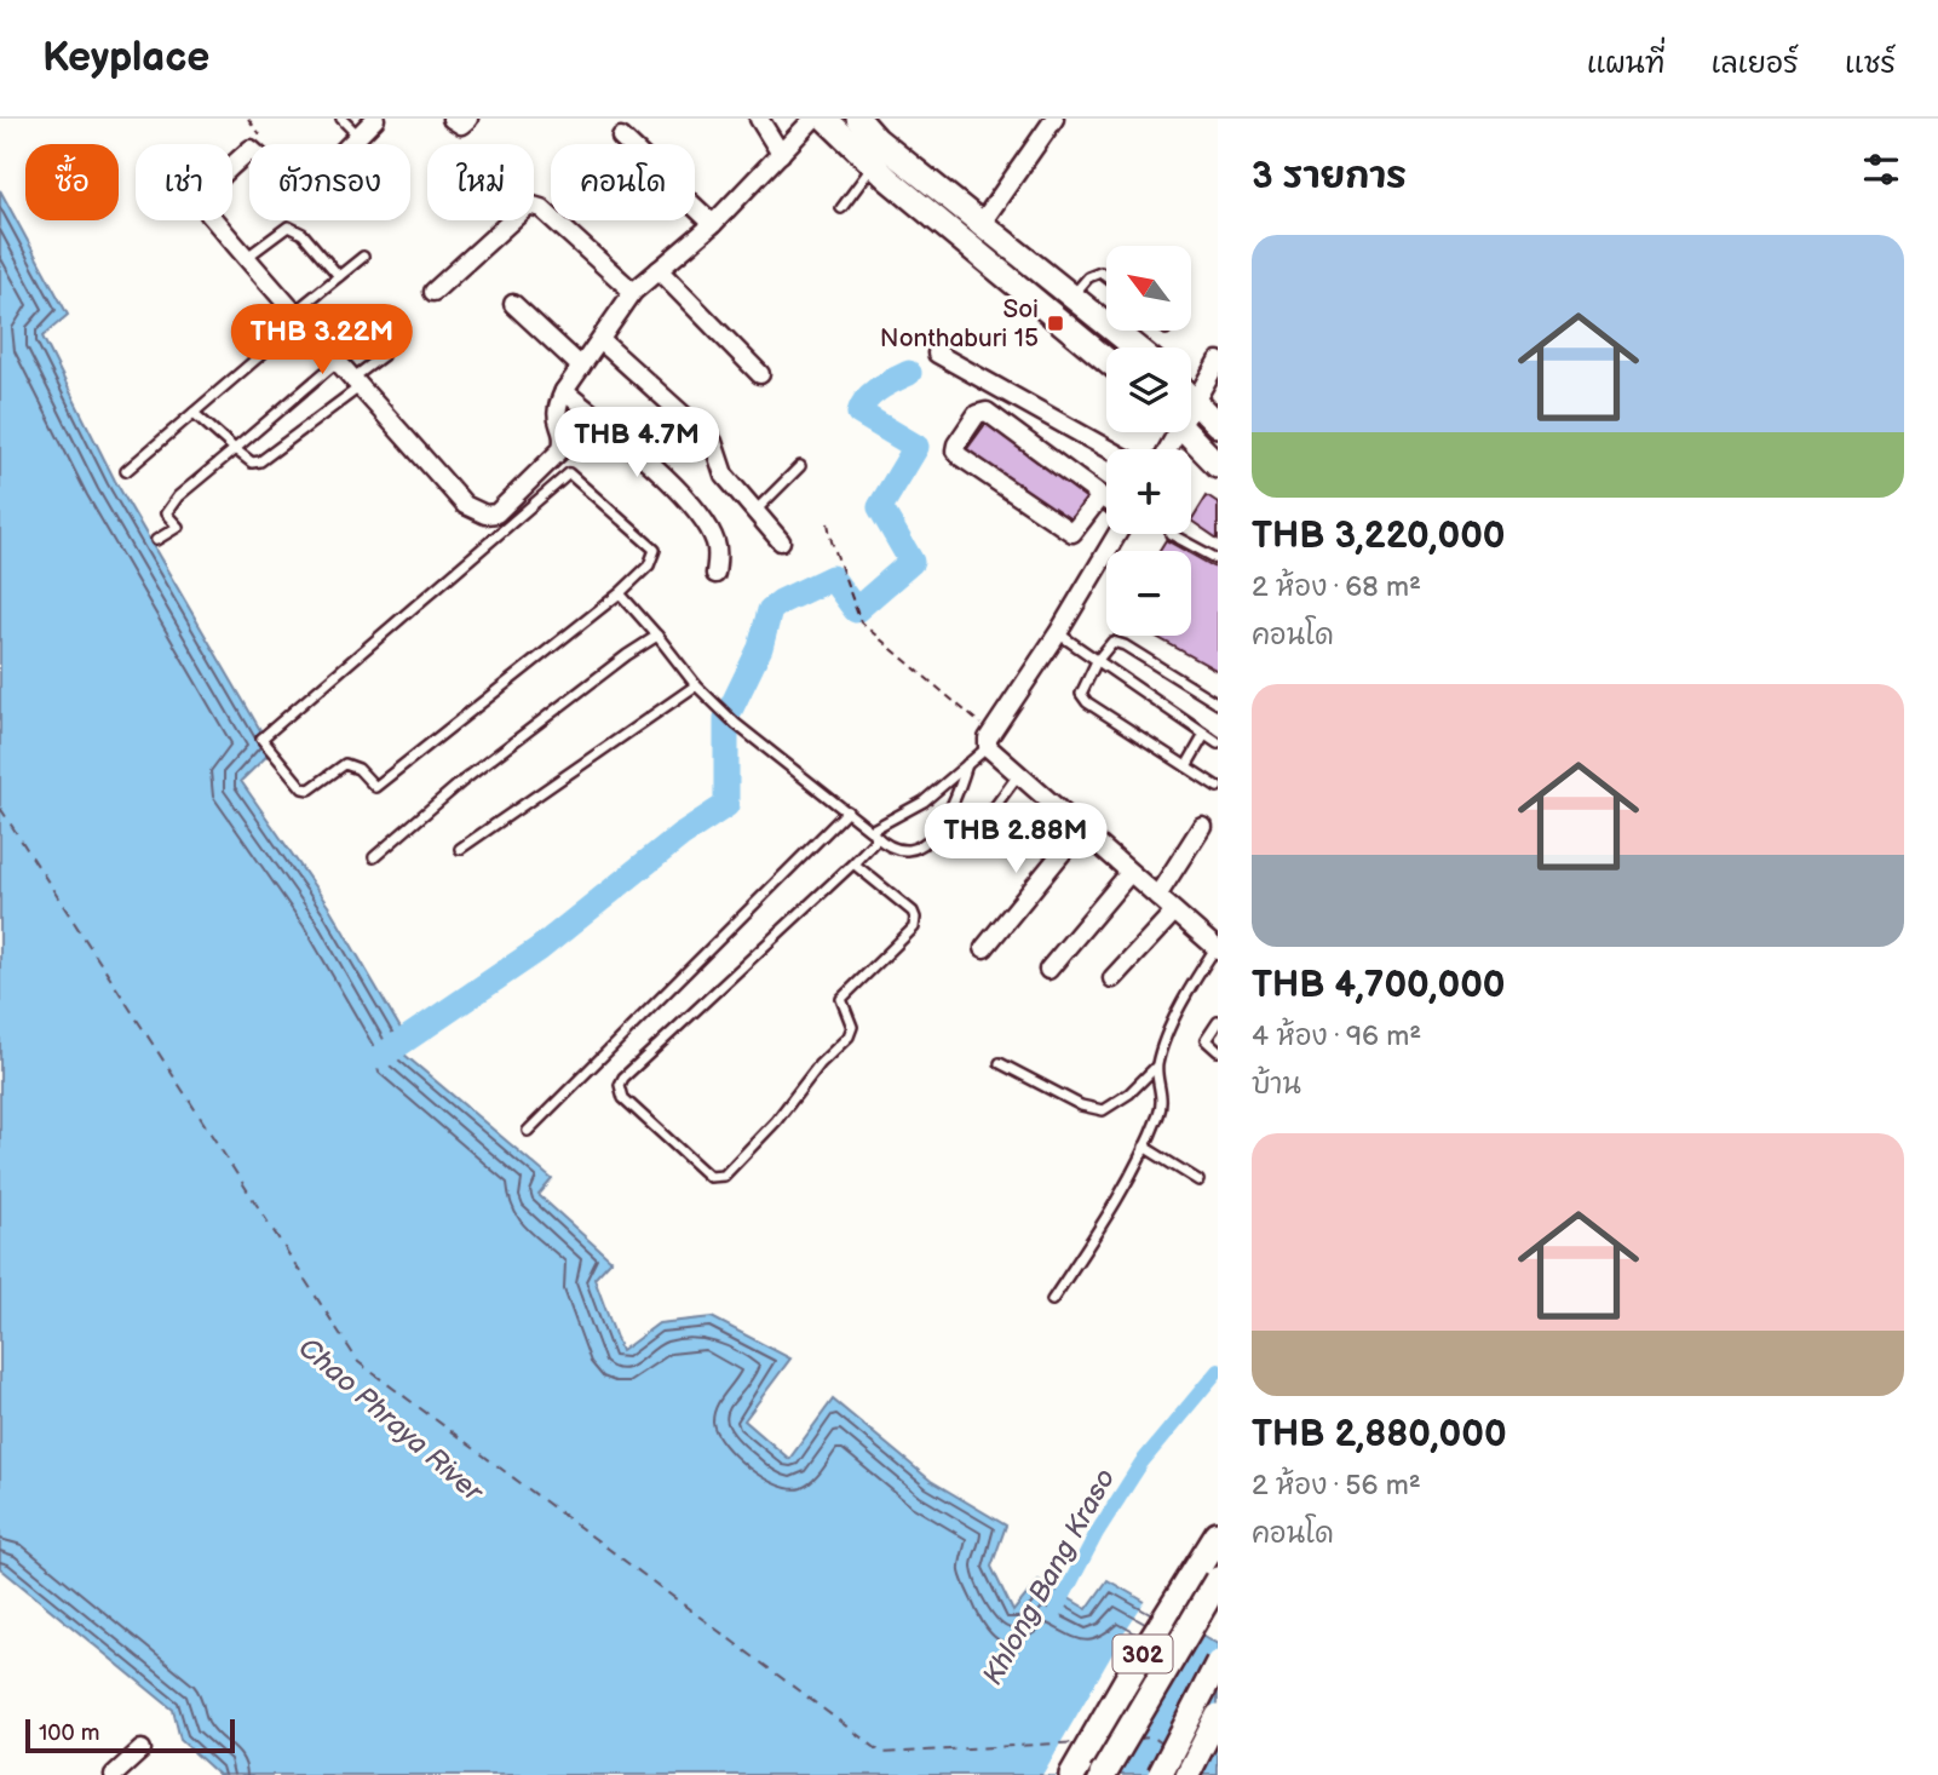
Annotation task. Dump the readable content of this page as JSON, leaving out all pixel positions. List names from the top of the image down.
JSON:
{
  "streets": {
    "main road": ["302"]
  },
  "water": ["Chao Phraya River", "Khlong Bang Kraso"],
  "places": {
    "transit": ["Soi Nonthaburi 15"]
  },
  "scale_bar": "100 m",
  "north": "top left",
  "page": {
    "header": "Keyplace",
    "nav": ["แผนที่", "เลเยอร์", "แชร์"],
    "heading": "3 รายการ",
    "chip": [
      "ซื้อ",
      "เช่า",
      "ตัวกรอง",
      "ใหม่",
      "คอนโด"
    ],
    "list": [
      {
        "name": "THB 3,220,000",
        "note": "2 ห้อง · 68 m² · คอนโด"
      },
      {
        "name": "THB 4,700,000",
        "note": "4 ห้อง · 96 m² · บ้าน"
      },
      {
        "name": "THB 2,880,000",
        "note": "2 ห้อง · 56 m² · คอนโด"
      }
    ],
    "map_buttons": ["+", "−"],
    "price": ["THB 3.22M", "THB 4.7M", "THB 2.88M"],
    "scale": "100 m"
  }
}
